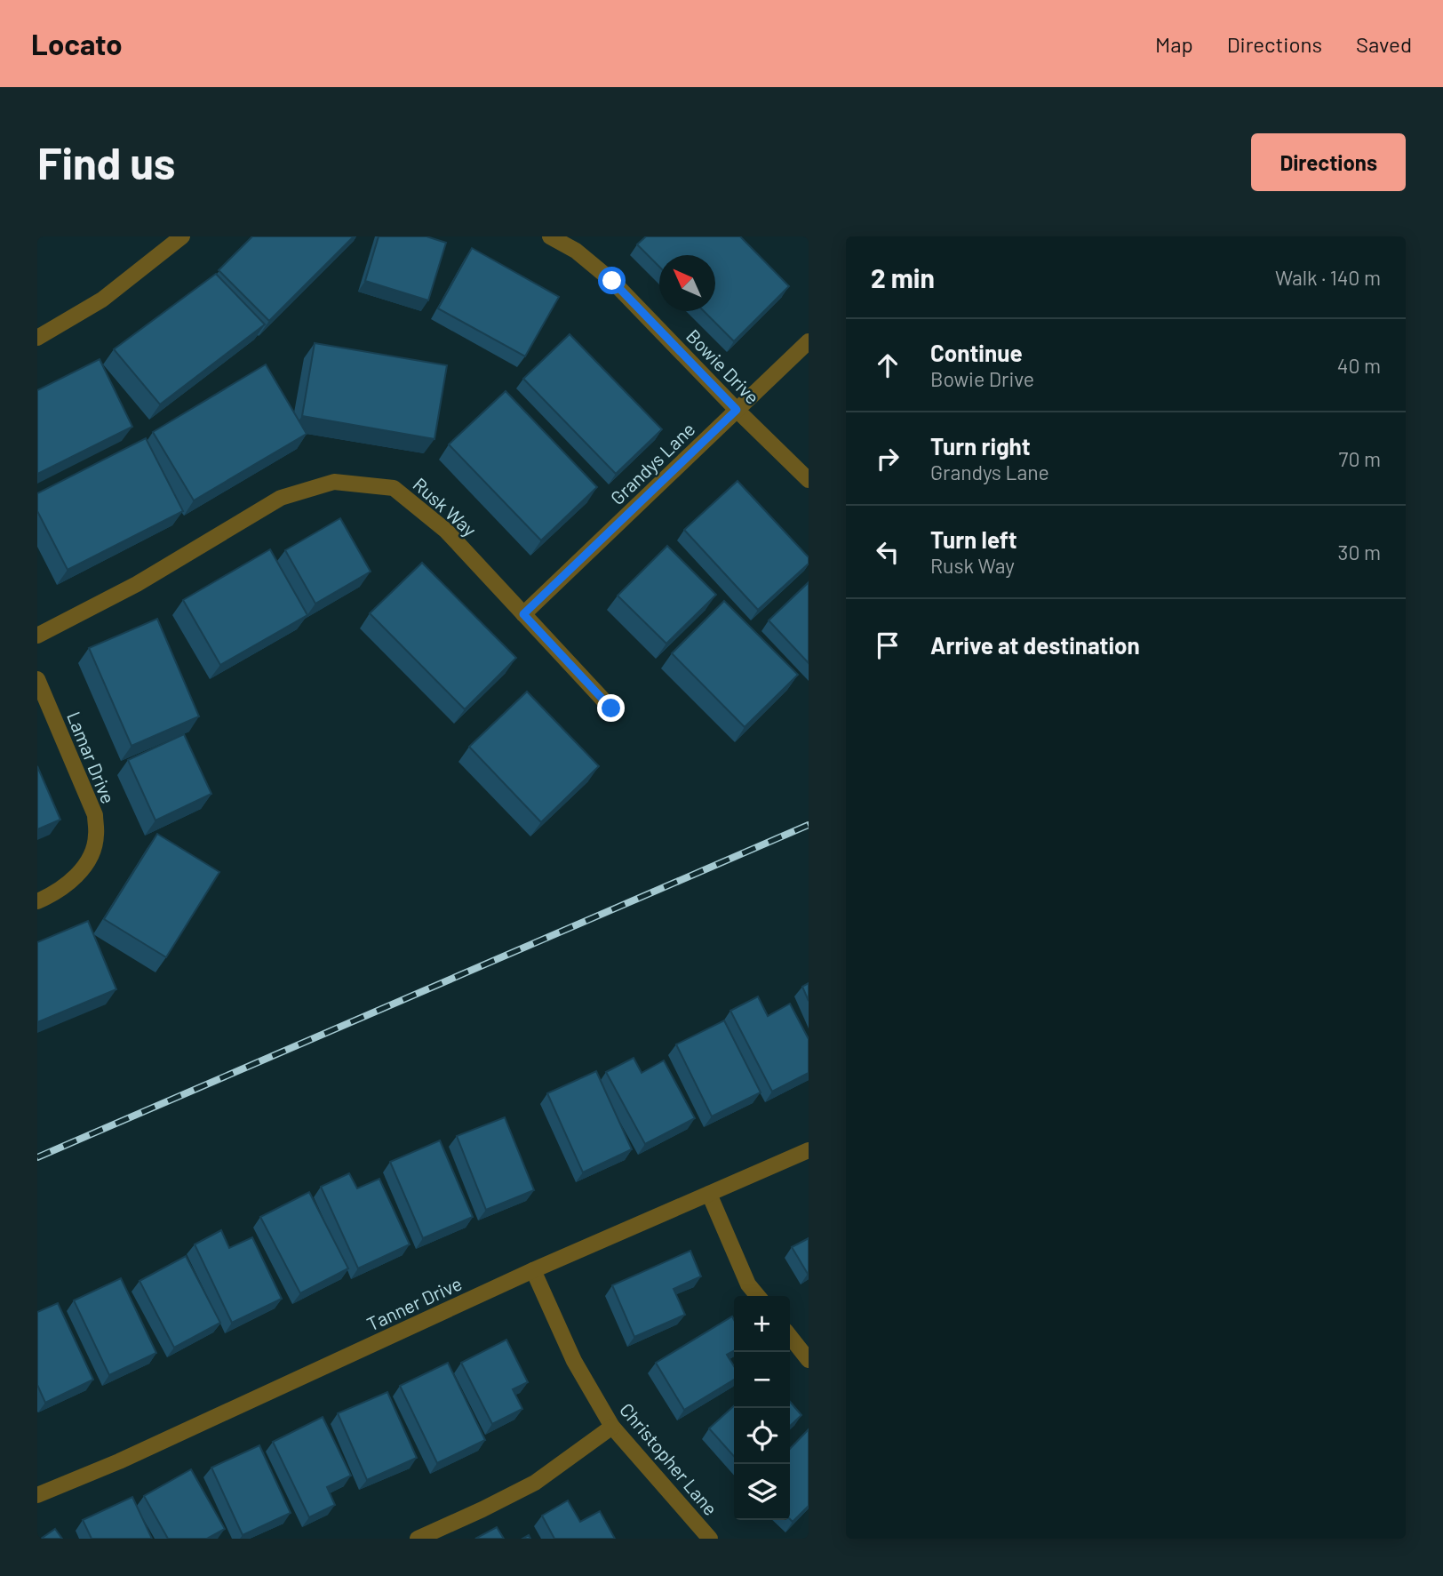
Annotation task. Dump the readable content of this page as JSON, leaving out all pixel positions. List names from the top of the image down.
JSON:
{
  "streets": {
    "street": [
      "Bowie Drive",
      "Grandys Lane",
      "Rusk Way",
      "Lamar Drive",
      "Tanner Drive",
      "Christopher Lane"
    ]
  },
  "crossings": [
    ["Bowie Drive", "Grandys Lane"],
    ["Grandys Lane", "Rusk Way"],
    ["Tanner Drive", "Christopher Lane"]
  ],
  "north": "top left",
  "page": {
    "header": "Locato",
    "nav": ["Map", "Directions", "Saved"],
    "buttons": "Directions",
    "title": "Find us",
    "heading": ["2 min", "Walk · 140 m"],
    "list": [
      ["Continue", "Bowie Drive", "40 m"],
      ["Turn right", "Grandys Lane", "70 m"],
      ["Turn left", "Rusk Way", "30 m"],
      "Arrive at destination"
    ],
    "map_buttons": ["+", "−"]
  }
}
